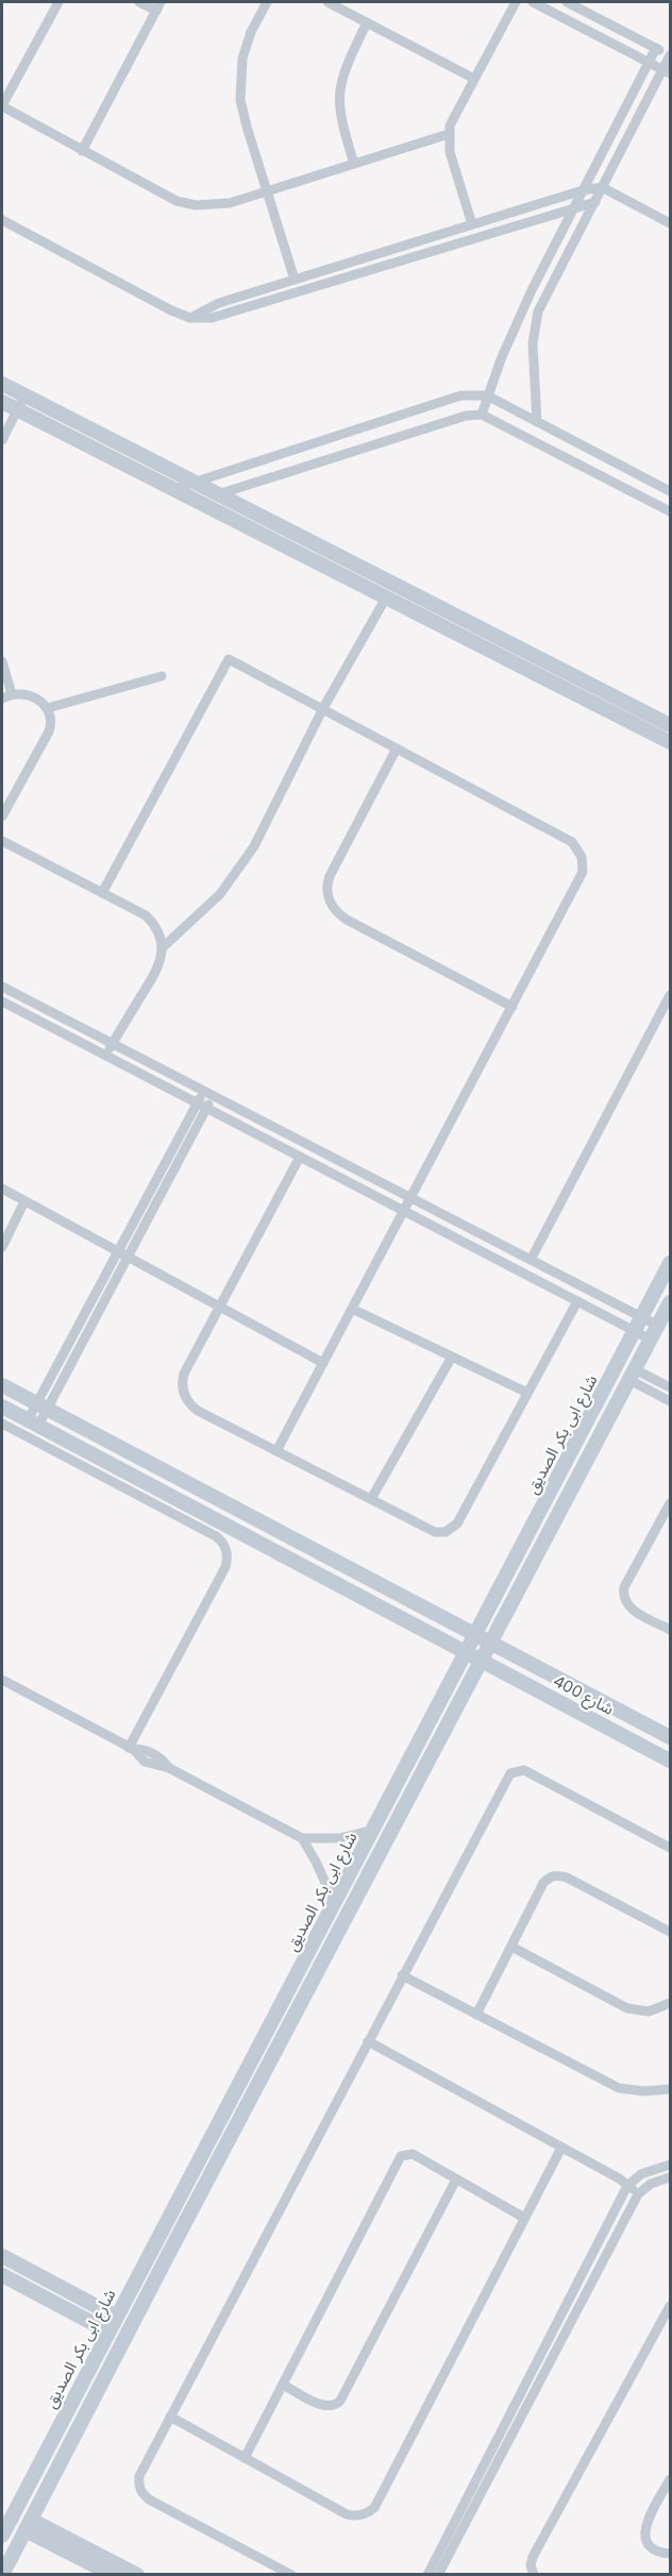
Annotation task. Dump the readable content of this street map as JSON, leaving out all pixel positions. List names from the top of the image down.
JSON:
{
  "streets": {
    "main road": ["شارع ابى بكر الصديق", "شارع 400"]
  },
  "crossings": [
    ["شارع ابى بكر الصديق", "شارع 400"]
  ]
}
